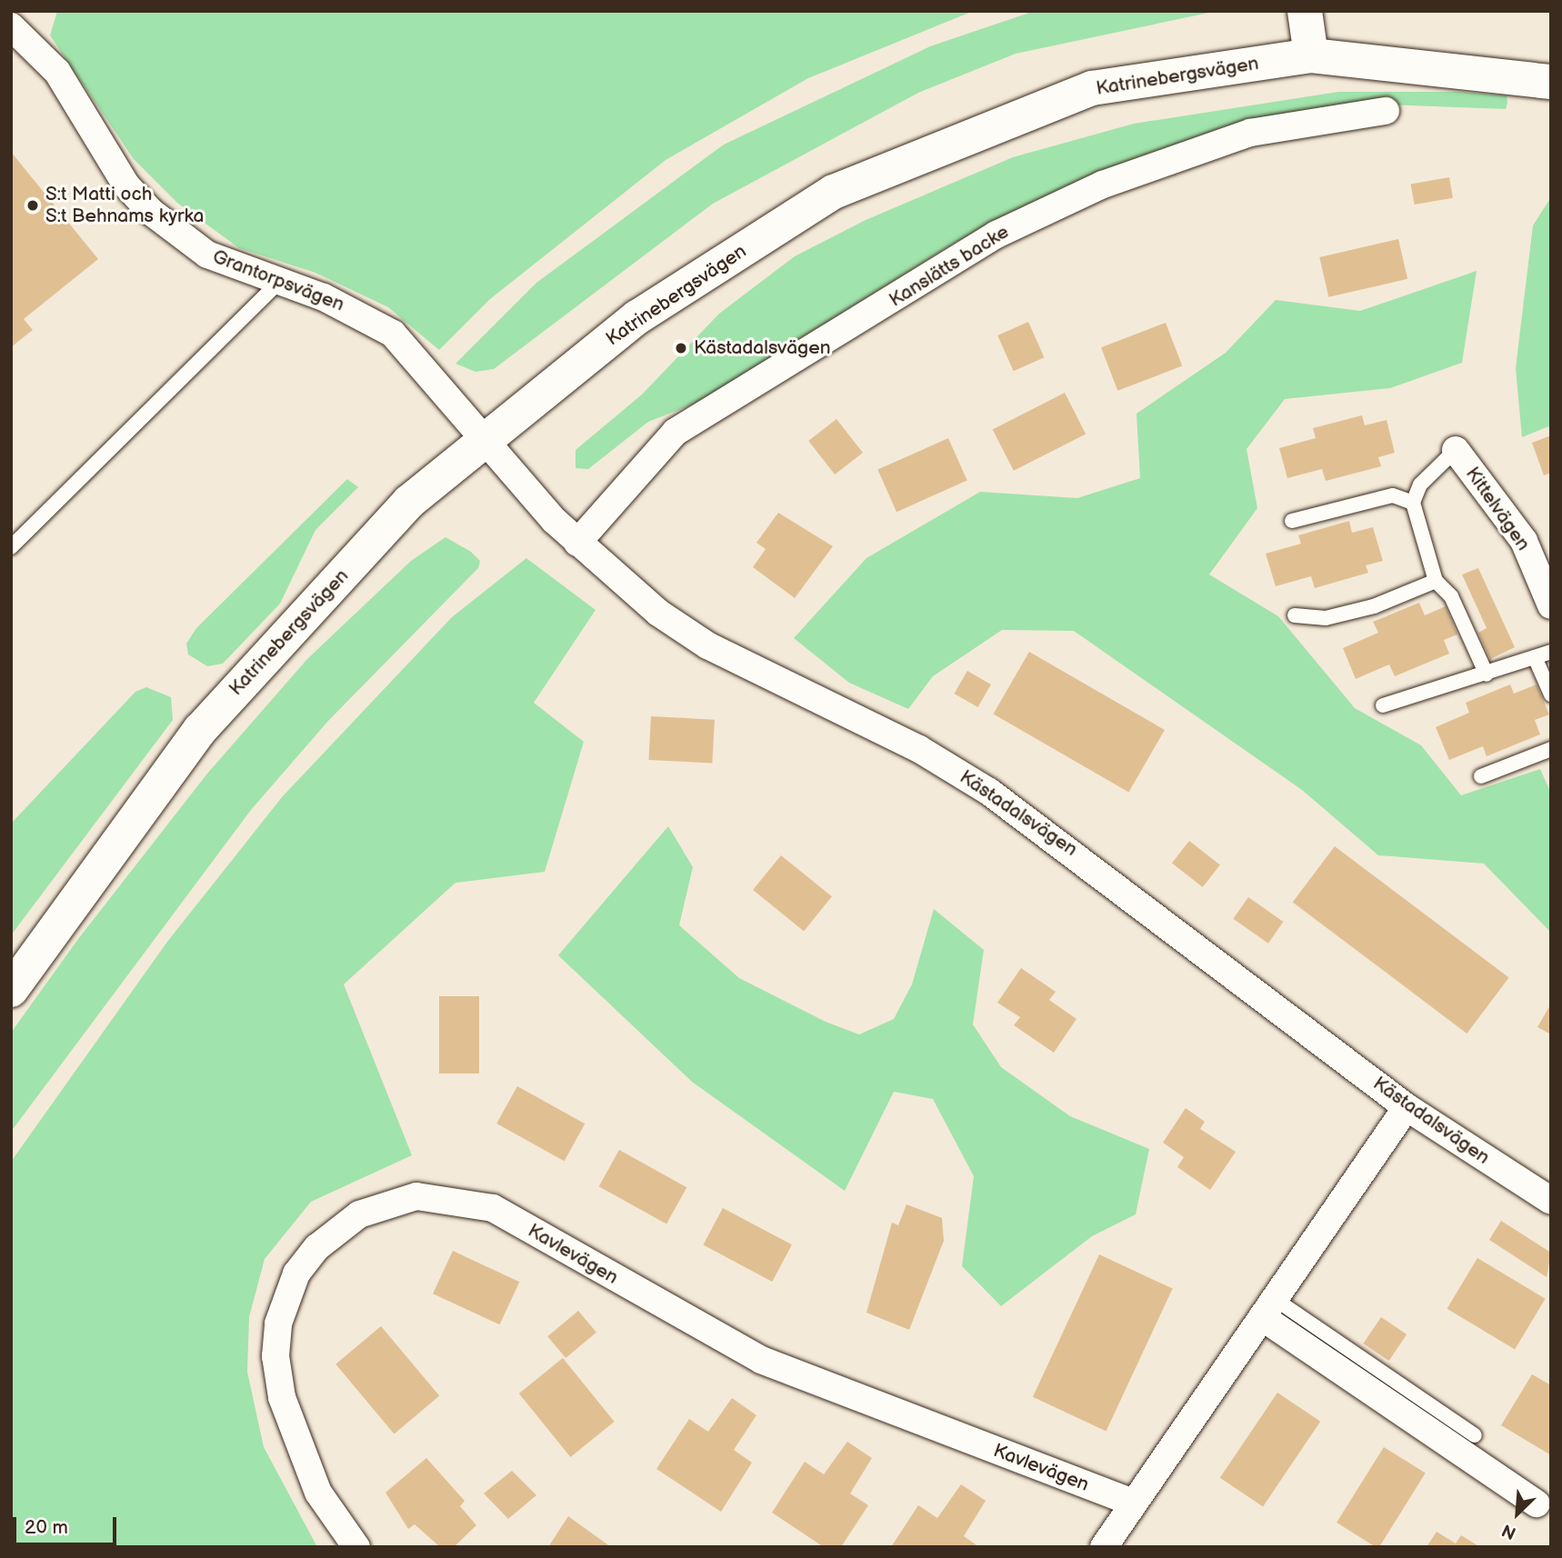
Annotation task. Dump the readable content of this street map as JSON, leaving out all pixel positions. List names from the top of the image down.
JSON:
{
  "streets": {
    "street": [
      "Katrinebergsvägen",
      "Kanslätts backe",
      "Grantorpsvägen",
      "Kittelvägen",
      "Kästadalsvägen",
      "Kavlevägen"
    ]
  },
  "crossings": [
    ["Katrinebergsvägen", "Grantorpsvägen"],
    ["Katrinebergsvägen", "Kästadalsvägen"],
    ["Kanslätts backe", "Kästadalsvägen"],
    ["Grantorpsvägen", "Kästadalsvägen"]
  ],
  "places": ["S:t Matti och S:t Behnams kyrka", "Kästadalsvägen"],
  "scale_bar": "20 m",
  "north": "bottom left"
}
